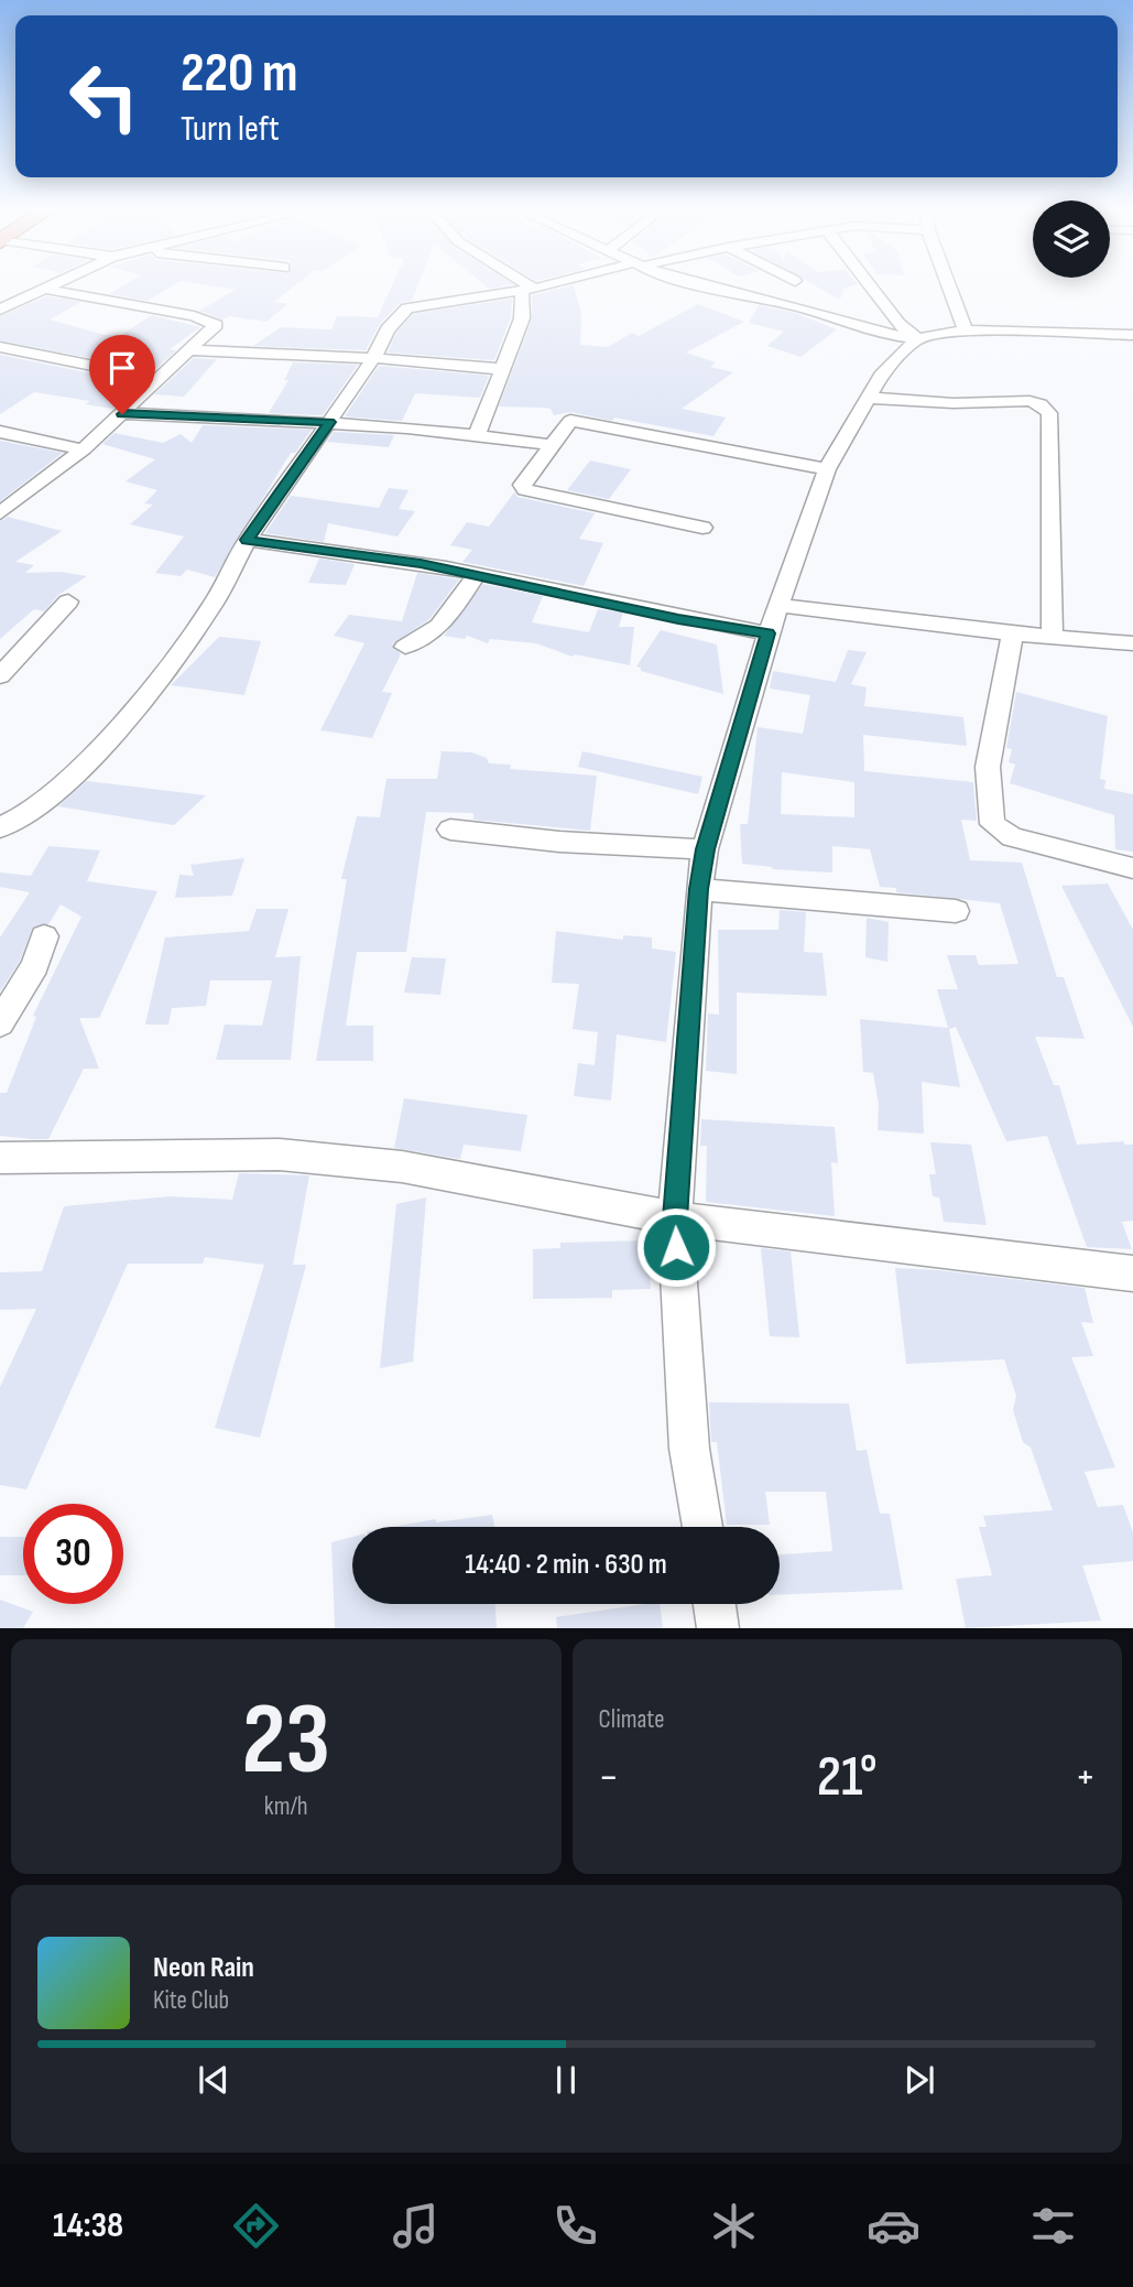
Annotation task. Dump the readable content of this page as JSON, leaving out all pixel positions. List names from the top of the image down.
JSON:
{
  "page": {
    "turn": ["220 m", "Turn left"],
    "limit": "30",
    "trip": "14:40 · 2 min · 630 m",
    "tile": [
      ["23", "km/h"],
      "Climate"
    ],
    "heat": ["−", "21°", "+"],
    "song": ["Neon Rain", "Kite Club"],
    "tabs": "14:38"
  }
}
